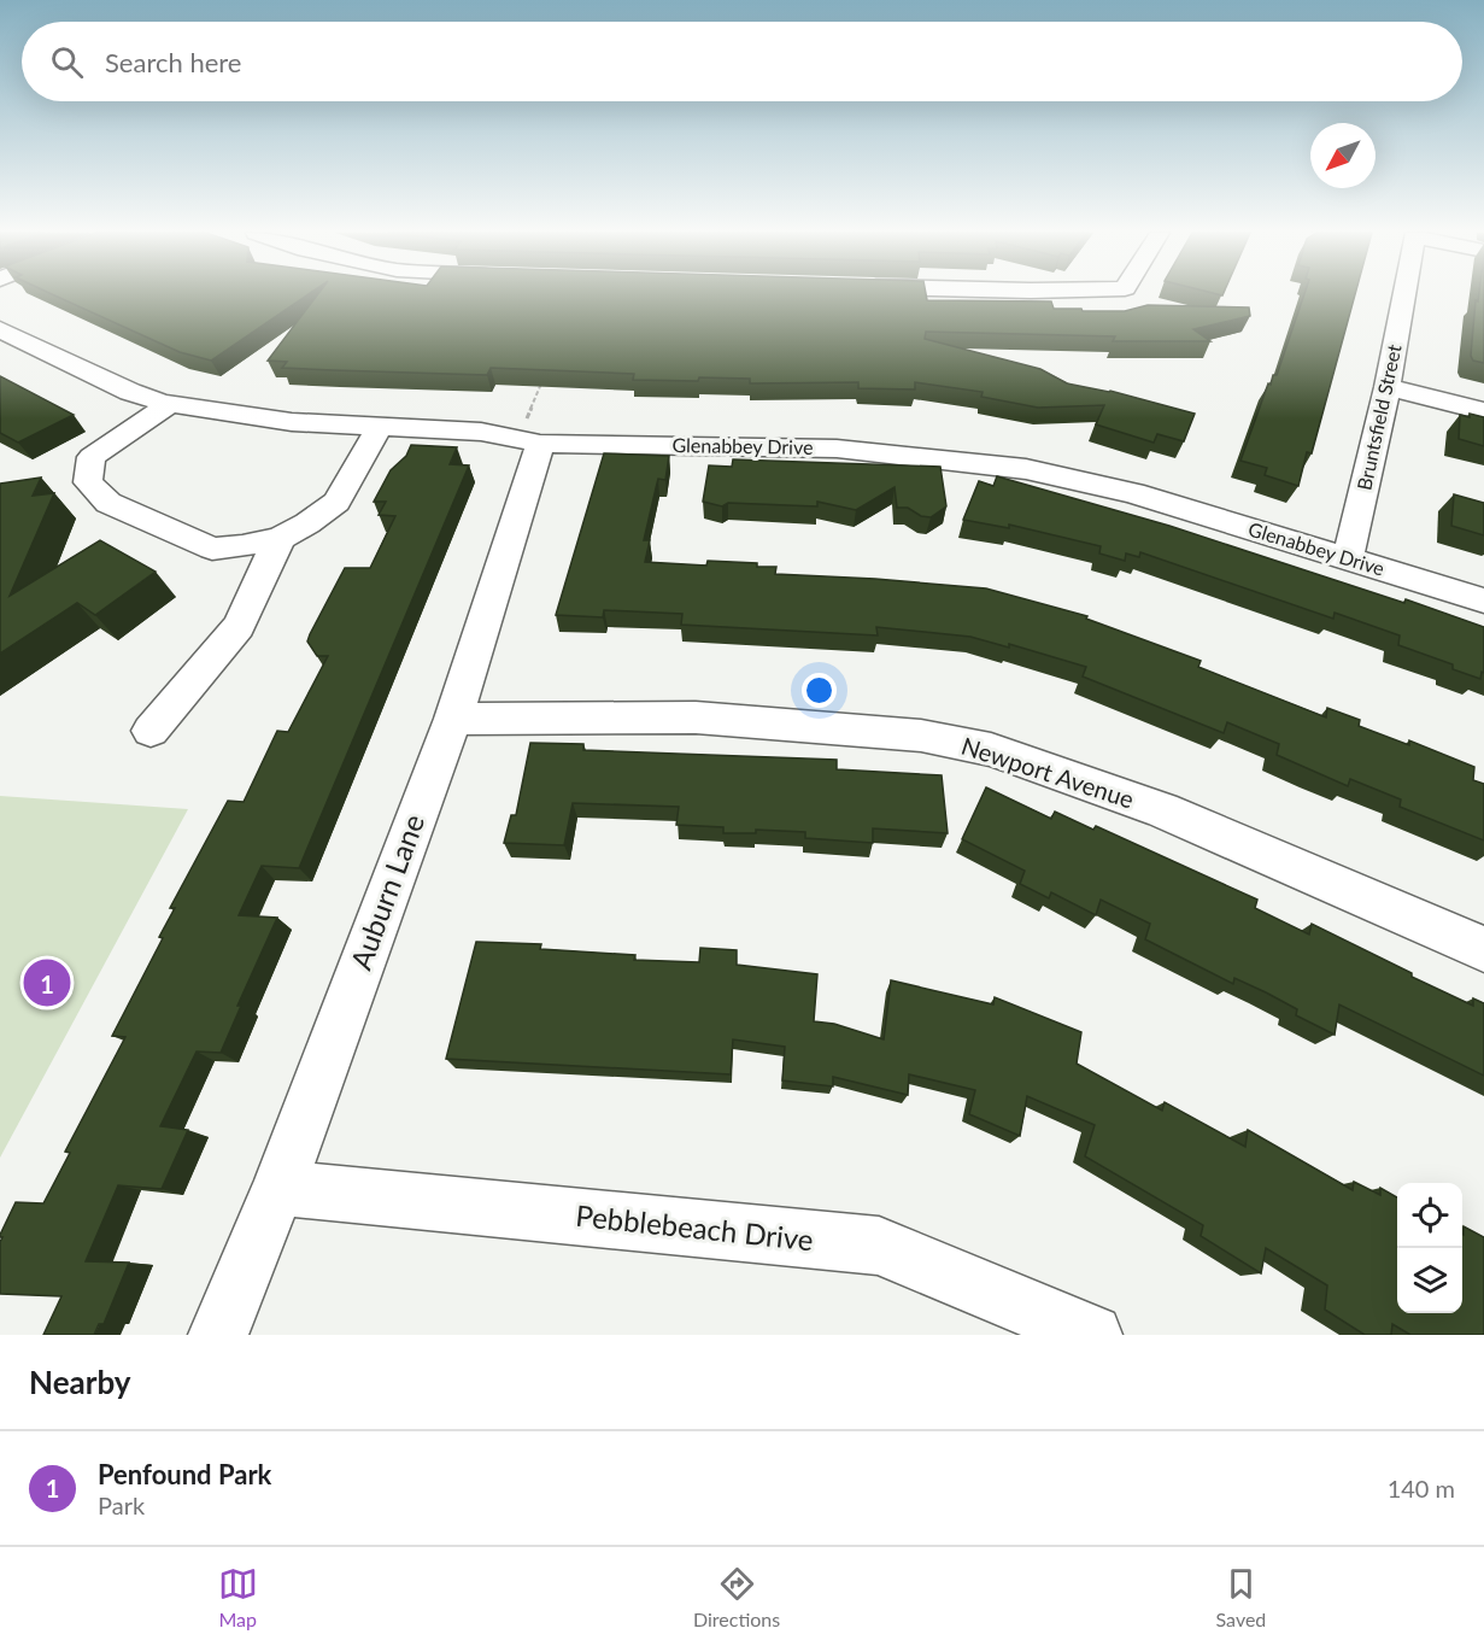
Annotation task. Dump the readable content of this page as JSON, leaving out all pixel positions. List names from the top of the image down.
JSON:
{
  "streets": {
    "street": [
      "Bruntsfield Street",
      "Glenabbey Drive",
      "Newport Avenue",
      "Auburn Lane",
      "Pebblebeach Drive"
    ]
  },
  "crossings": [
    ["Bruntsfield Street", "Glenabbey Drive"],
    ["Glenabbey Drive", "Auburn Lane"],
    ["Newport Avenue", "Auburn Lane"],
    ["Auburn Lane", "Pebblebeach Drive"]
  ],
  "north": "bottom left",
  "page": {
    "search": "Search here",
    "pins": "1",
    "heading": "Nearby",
    "list": [
      {
        "mark": "1",
        "name": "Penfound Park",
        "note": "Park",
        "value": "140 m"
      }
    ],
    "nav": ["Map", "Directions", "Saved"]
  }
}
